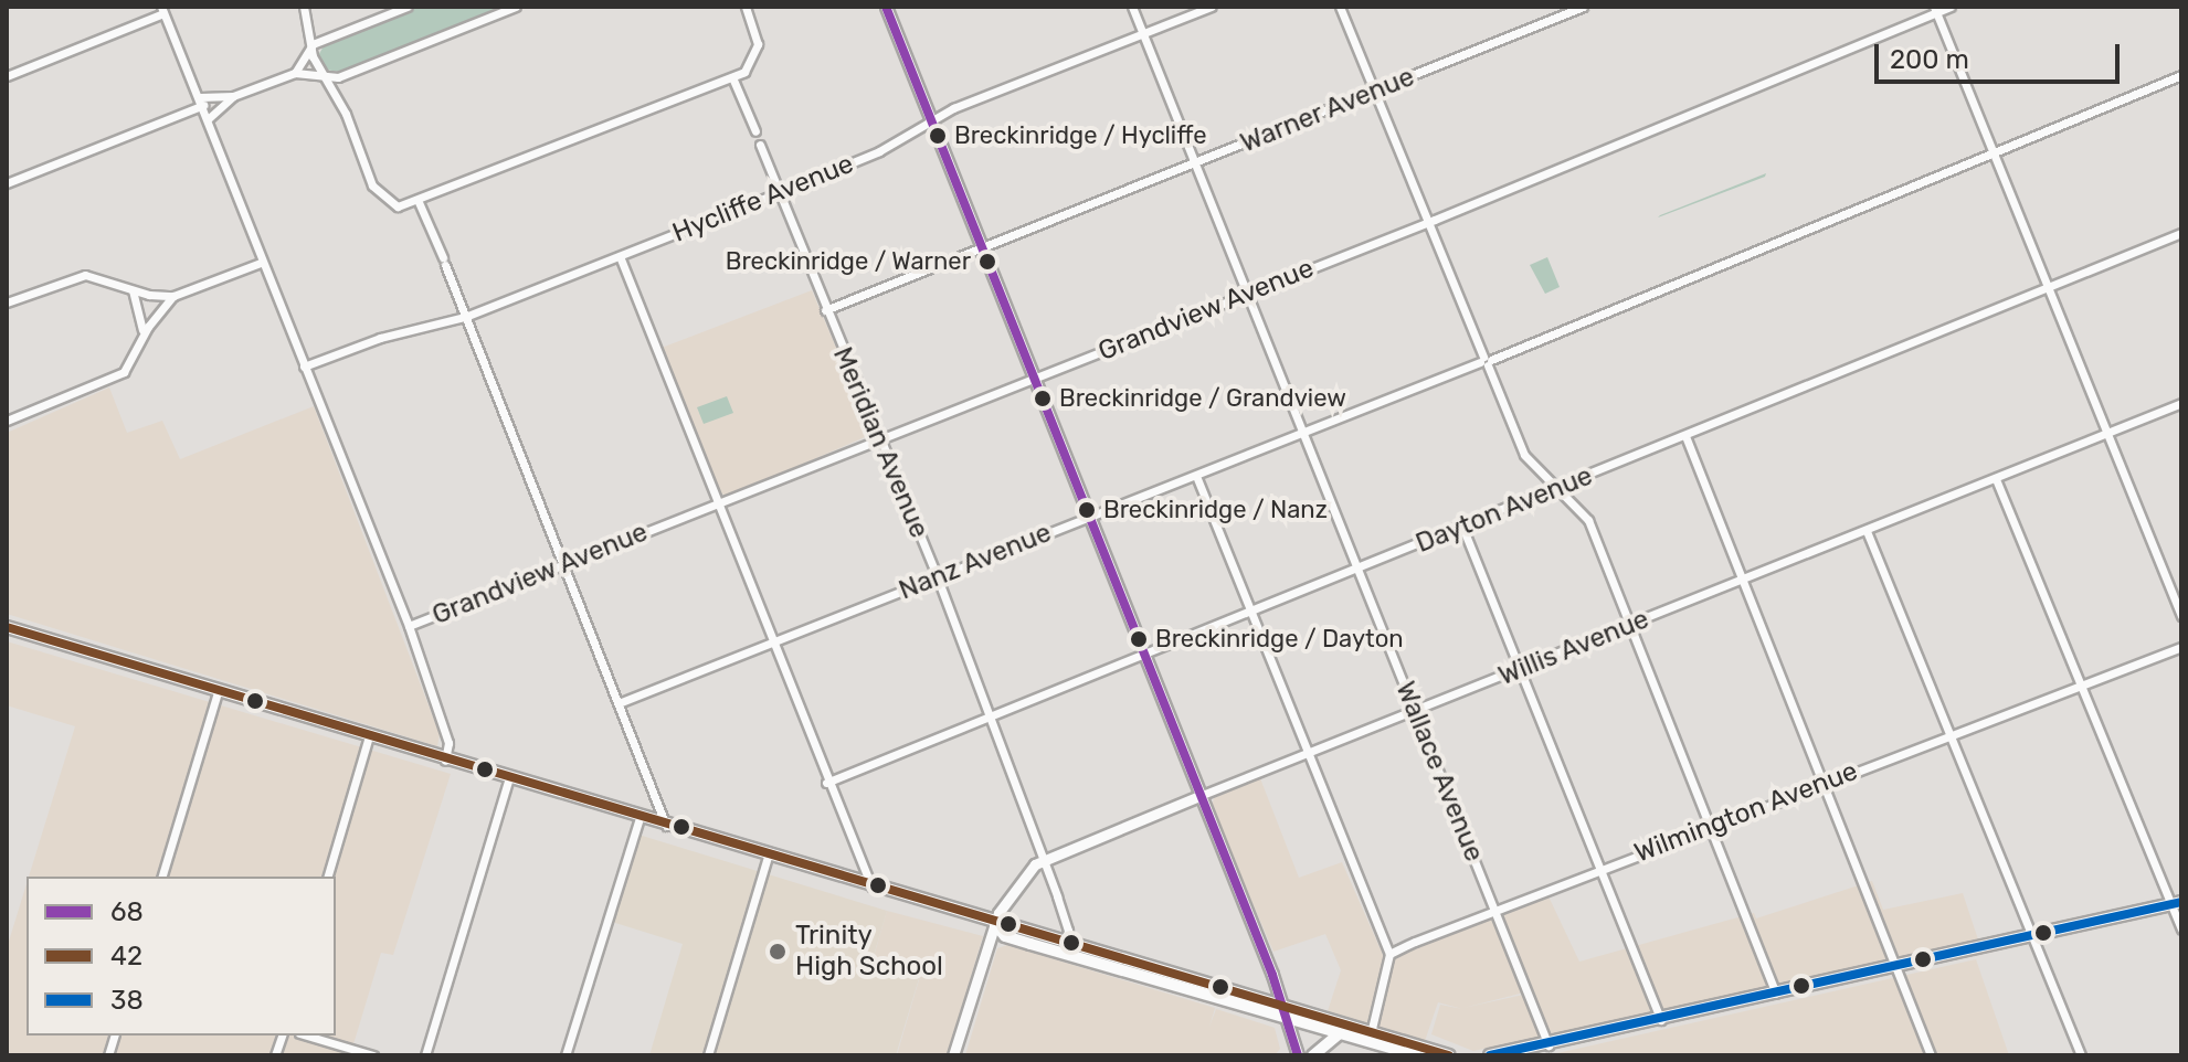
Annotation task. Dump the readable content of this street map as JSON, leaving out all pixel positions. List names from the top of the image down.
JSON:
{
  "streets": {
    "main road": ["Willis Avenue"],
    "street": [
      "Warner Avenue",
      "Hycliffe Avenue",
      "Grandview Avenue",
      "Meridian Avenue",
      "Dayton Avenue",
      "Nanz Avenue",
      "Wallace Avenue",
      "Wilmington Avenue"
    ]
  },
  "crossings": [
    ["Warner Avenue", "Meridian Avenue"],
    ["Warner Avenue", "Wallace Avenue"],
    ["Hycliffe Avenue", "Meridian Avenue"],
    ["Hycliffe Avenue", "Wallace Avenue"],
    ["Grandview Avenue", "Meridian Avenue"],
    ["Grandview Avenue", "Wallace Avenue"],
    ["Meridian Avenue", "Dayton Avenue"],
    ["Meridian Avenue", "Nanz Avenue"],
    ["Meridian Avenue", "Willis Avenue"],
    ["Dayton Avenue", "Wallace Avenue"],
    ["Nanz Avenue", "Wallace Avenue"],
    ["Willis Avenue", "Wallace Avenue"],
    ["Wallace Avenue", "Wilmington Avenue"]
  ],
  "places": [
    "Breckinridge / Hycliffe",
    "Breckinridge / Warner",
    "Breckinridge / Grandview",
    "Breckinridge / Nanz",
    "Breckinridge / Dayton",
    "Trinity High School"
  ],
  "lines": ["transit line 68", "transit line 42", "transit line 38"],
  "legend": ["68", "42", "38"],
  "scale_bar": "200 m"
}
